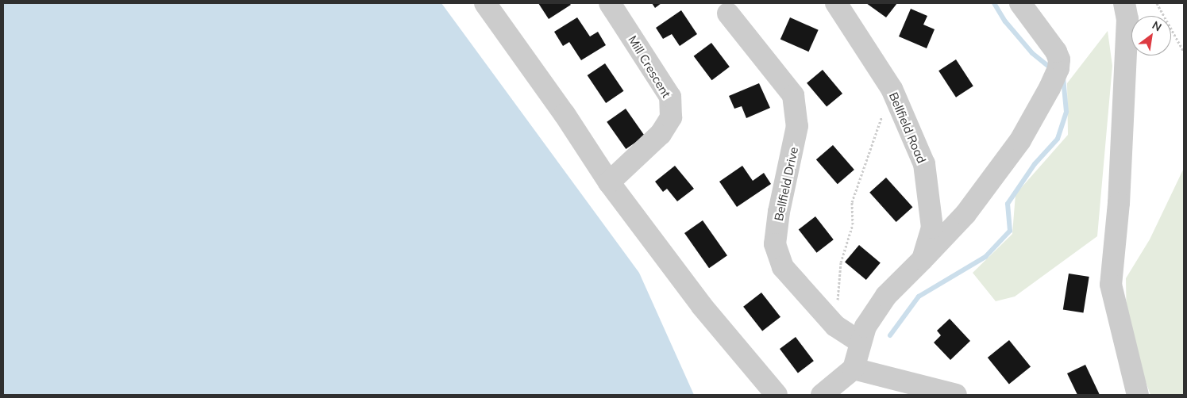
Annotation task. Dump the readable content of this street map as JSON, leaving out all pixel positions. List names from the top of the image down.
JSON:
{
  "streets": {
    "street": ["Mill Crescent", "Bellfield Road", "Bellfield Drive"]
  },
  "crossings": [
    ["Bellfield Road", "Bellfield Drive"]
  ],
  "north": "top right"
}
